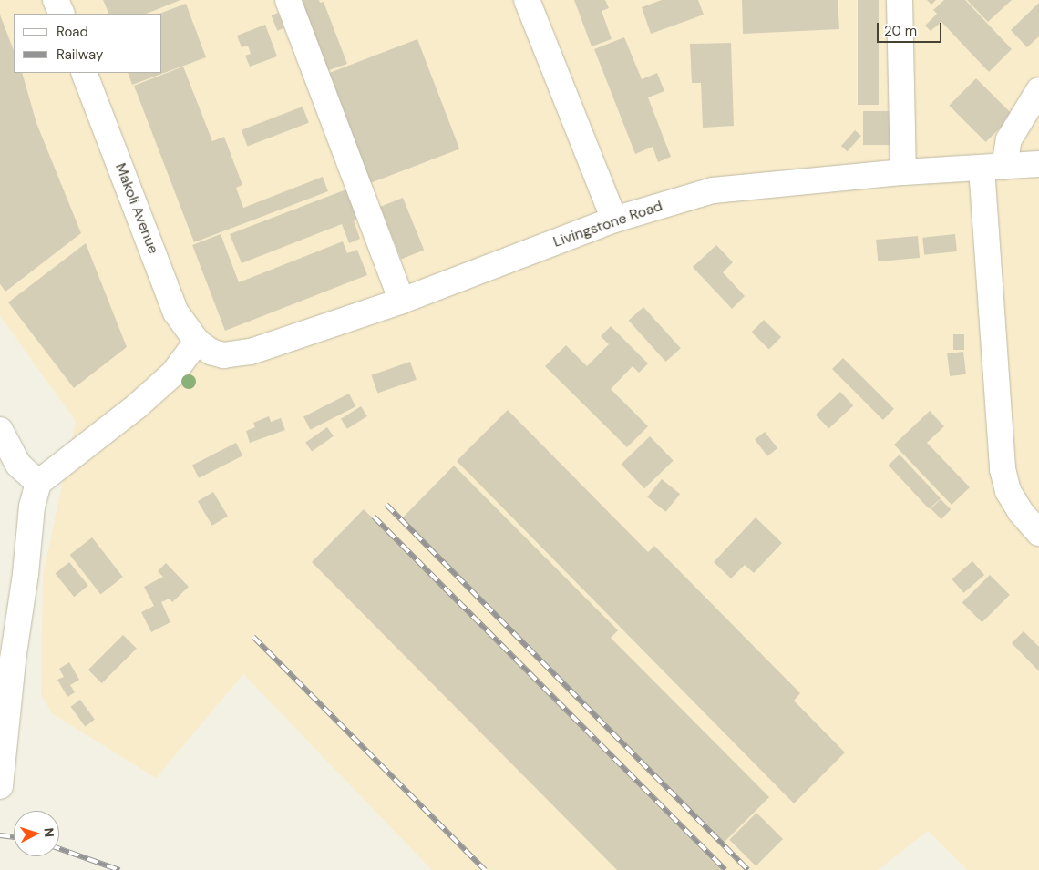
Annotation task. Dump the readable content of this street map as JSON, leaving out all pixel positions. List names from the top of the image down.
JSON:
{
  "streets": {
    "street": ["Makoli Avenue", "Livingstone Road"]
  },
  "crossings": [
    ["Makoli Avenue", "Livingstone Road"]
  ],
  "legend": ["Road", "Railway"],
  "scale_bar": "20 m",
  "north": "right"
}
